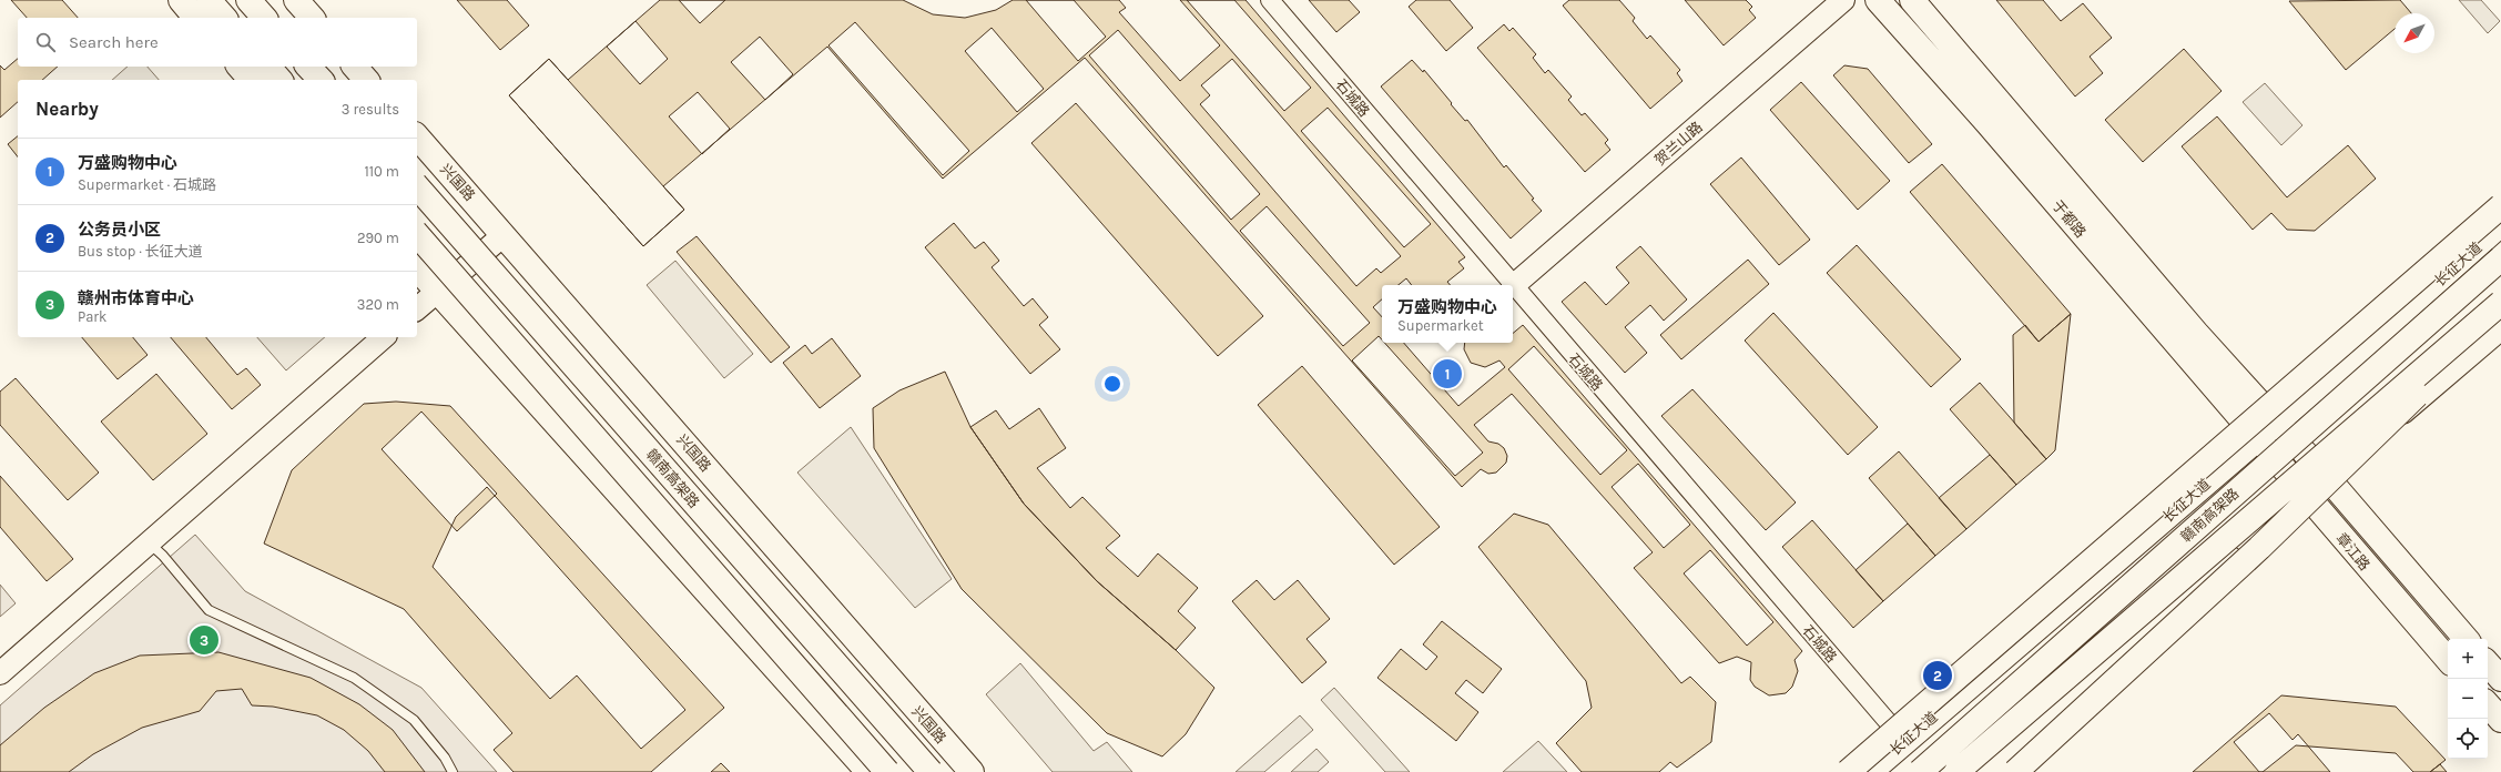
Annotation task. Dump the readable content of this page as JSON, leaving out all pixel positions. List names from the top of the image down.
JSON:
{
  "streets": {
    "main road": [
      "兴国路",
      "于都路",
      "长征大道",
      "赣南高架路",
      "章江路"
    ],
    "street": ["石城路", "贺兰山路"]
  },
  "crossings": [
    ["石城路", "贺兰山路"],
    ["石城路", "长征大道"],
    ["于都路", "长征大道"],
    ["于都路", "章江路"],
    ["长征大道", "章江路"]
  ],
  "north": "bottom left",
  "page": {
    "search": "Search here",
    "heading": ["Nearby", "3 results"],
    "list": [
      {
        "mark": "1",
        "name": "万盛购物中心",
        "note": "Supermarket · 石城路",
        "value": "110 m"
      },
      {
        "mark": "2",
        "name": "公务员小区",
        "note": "Bus stop · 长征大道",
        "value": "290 m"
      },
      {
        "mark": "3",
        "name": "赣州市体育中心",
        "note": "Park",
        "value": "320 m"
      }
    ],
    "popup": ["万盛购物中心", "Supermarket"],
    "pins": ["1", "3", "2"],
    "map_buttons": ["+", "−"]
  }
}
